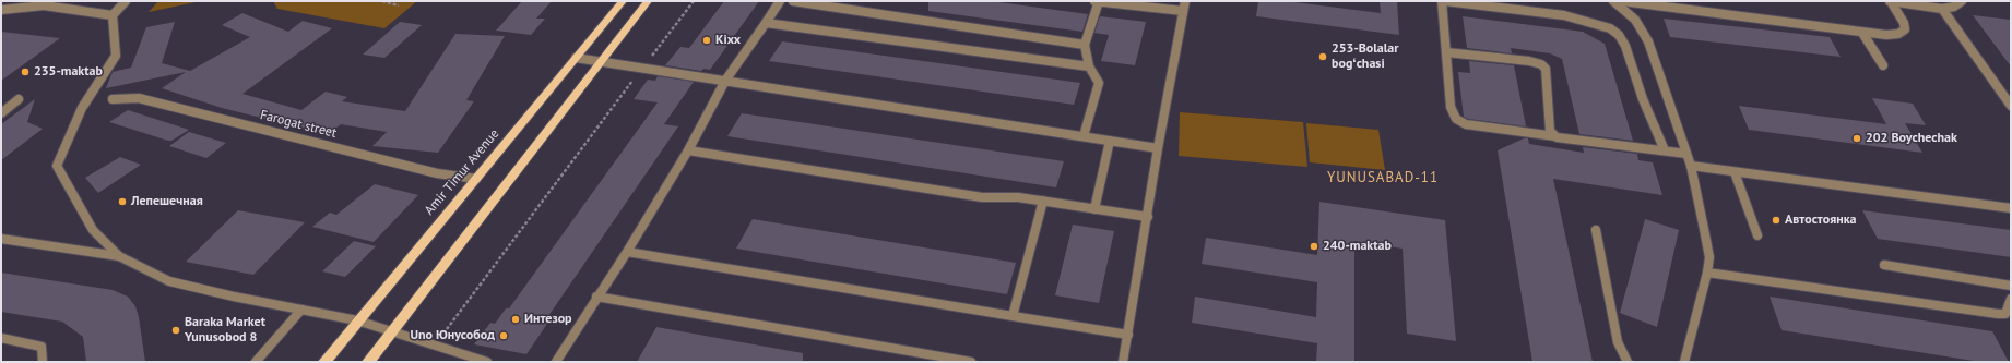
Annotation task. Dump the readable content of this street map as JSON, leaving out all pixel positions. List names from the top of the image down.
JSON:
{
  "streets": {
    "main road": ["Amir Timur Avenue"],
    "street": ["Farogat street"]
  },
  "crossings": [
    ["Farogat street", "Amir Timur Avenue"]
  ],
  "districts": ["YUNUSABAD-11"],
  "places": [
    "Kixx",
    "253-Bolalar bogʻchasi",
    "235-maktab",
    "202 Boychechak",
    "Лепешечная",
    "Автостоянка",
    "240-maktab",
    "Интезор",
    "Baraka Market Yunusobod 8",
    "Uno Юнусобод"
  ]
}
